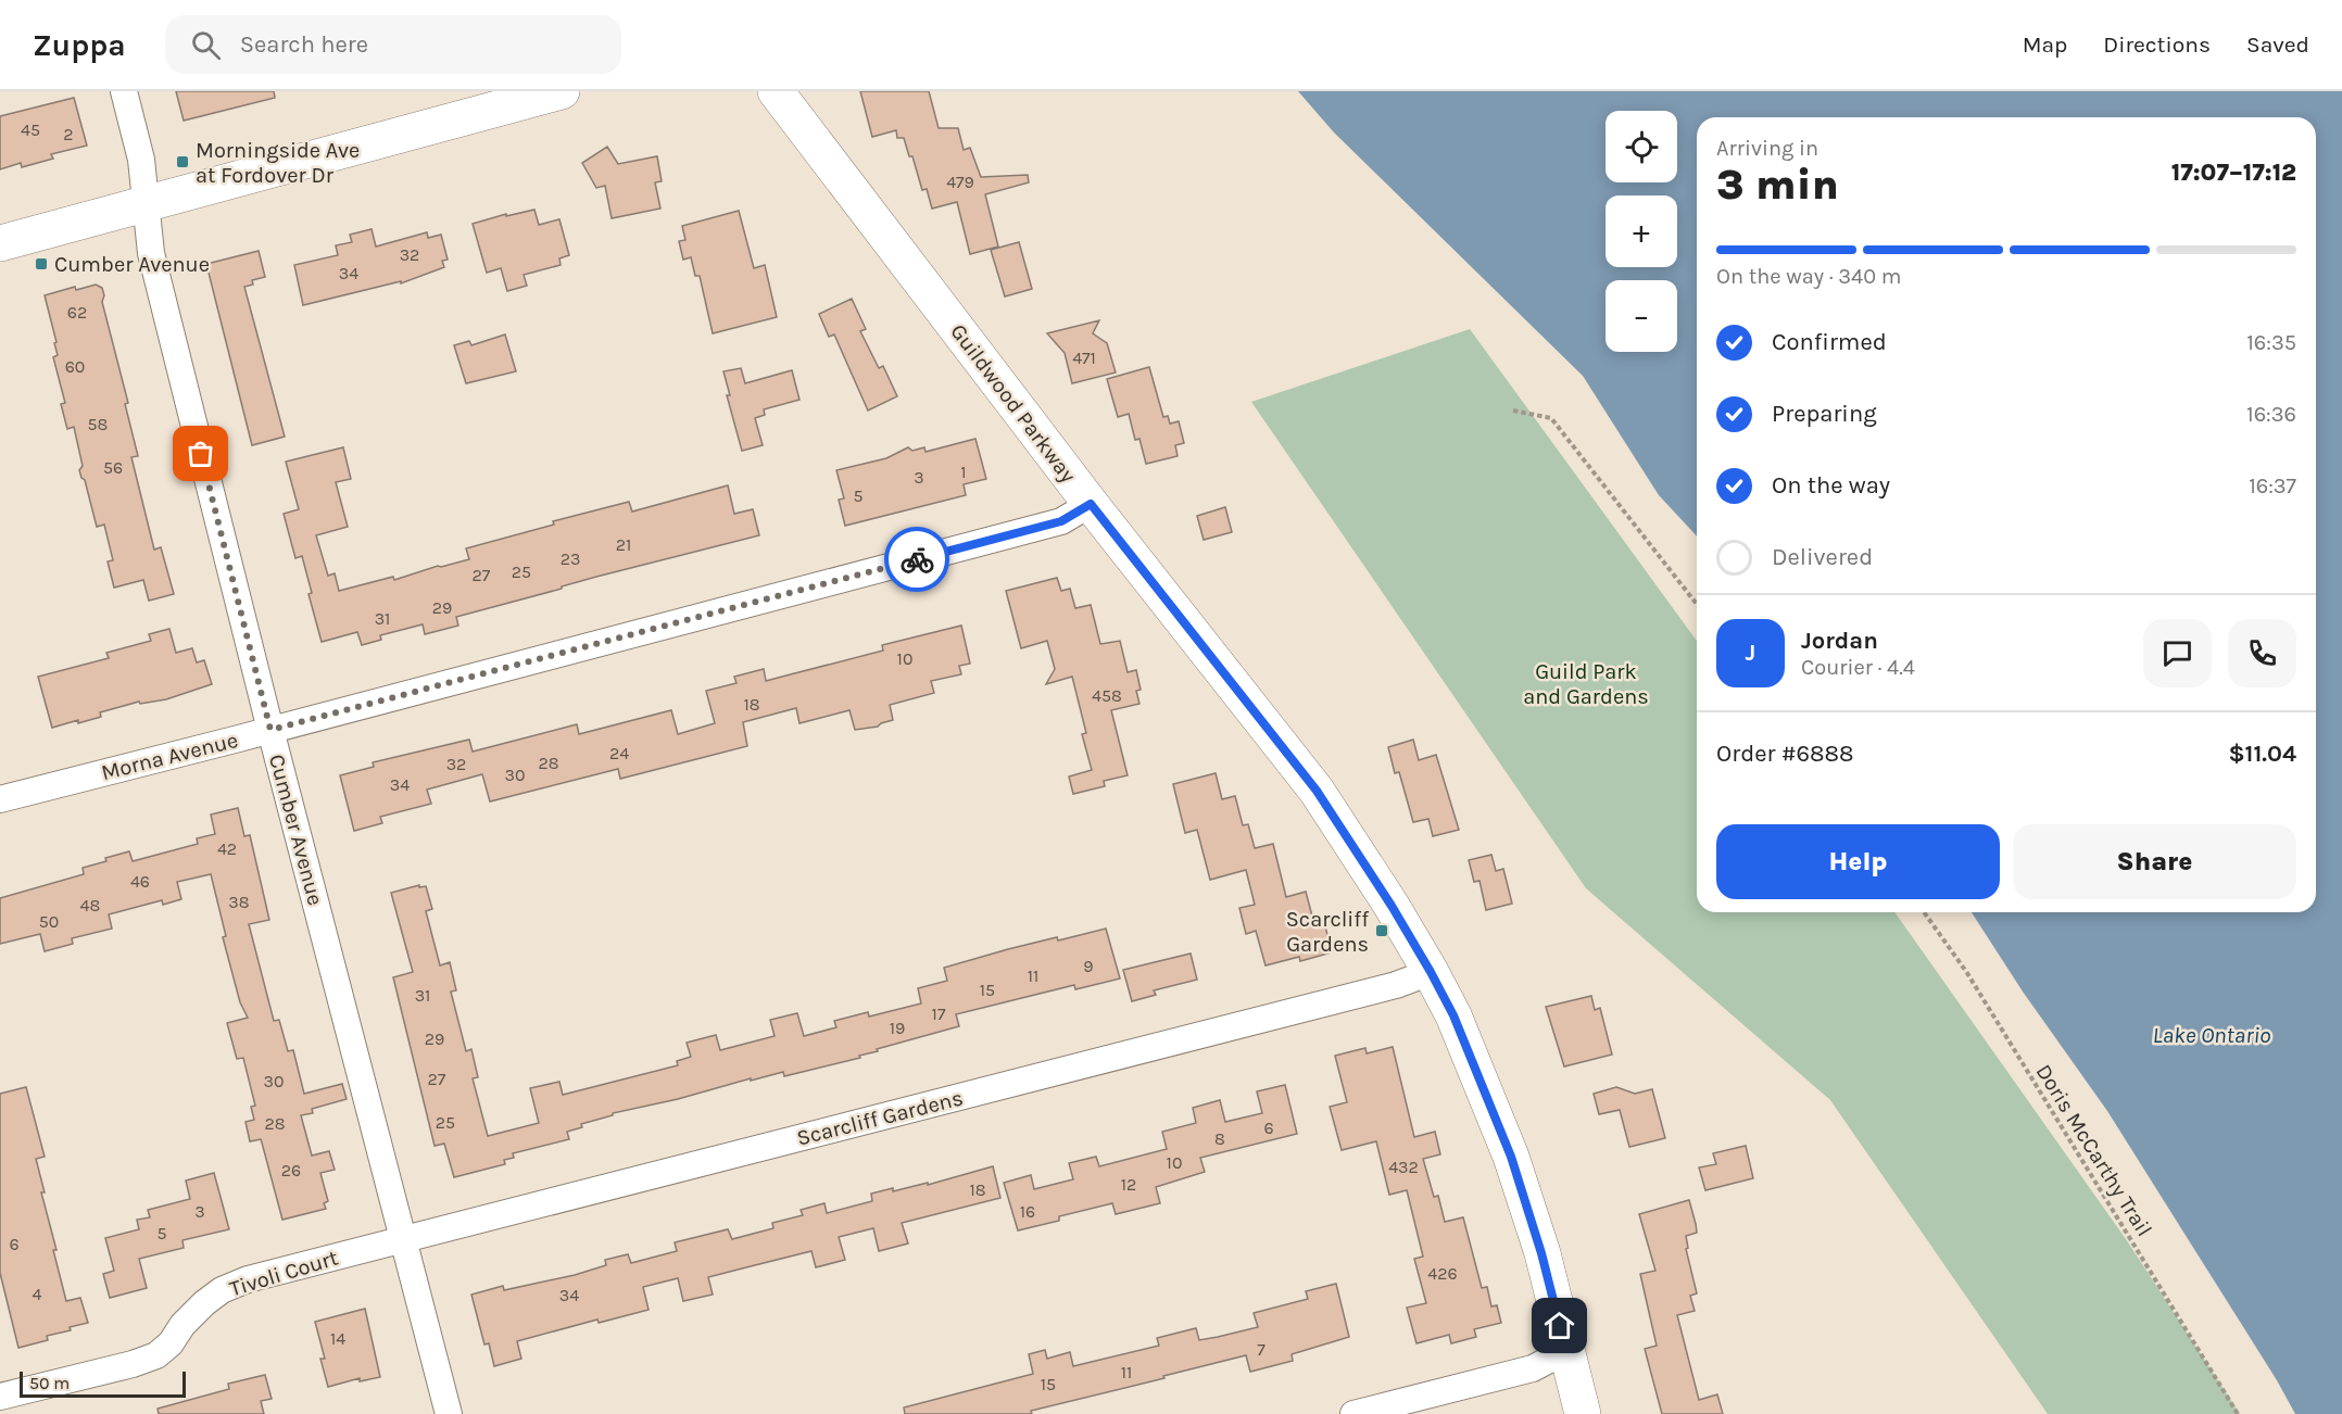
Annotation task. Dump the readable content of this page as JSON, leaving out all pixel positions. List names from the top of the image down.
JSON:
{
  "streets": {
    "street": [
      "Guildwood Parkway",
      "Morna Avenue",
      "Cumber Avenue",
      "Scarcliff Gardens",
      "Tivoli Court"
    ],
    "path": ["Doris McCarthy Trail"]
  },
  "crossings": [
    ["Guildwood Parkway", "Morna Avenue"],
    ["Guildwood Parkway", "Scarcliff Gardens"],
    ["Morna Avenue", "Cumber Avenue"],
    ["Cumber Avenue", "Scarcliff Gardens"],
    ["Cumber Avenue", "Tivoli Court"],
    ["Scarcliff Gardens", "Tivoli Court"]
  ],
  "water": ["Lake Ontario"],
  "parks": ["Guild Park and Gardens"],
  "places": {
    "transit": ["Morningside Ave at Fordover Dr", "Cumber Avenue", "Scarcliff Gardens"]
  },
  "house_numbers": [
    "45",
    "2",
    "479",
    "32",
    "34",
    "62",
    "471",
    "60",
    "58",
    "56",
    "1",
    "3",
    "5",
    "21",
    "23",
    "25",
    "27",
    "29",
    "31",
    "10",
    "458",
    "18",
    "24",
    "28",
    "32",
    "30",
    "34",
    "42",
    "46",
    "38",
    "48",
    "50",
    "9",
    "11",
    "15",
    "31",
    "17",
    "19",
    "29",
    "27",
    "30",
    "25",
    "28",
    "6",
    "8",
    "10",
    "432",
    "26",
    "12",
    "18",
    "3",
    "16",
    "5",
    "6",
    "426",
    "4",
    "34",
    "14",
    "7",
    "11",
    "15"
  ],
  "scale_bar": "50 m",
  "page": {
    "header": "Zuppa",
    "search": "Search here",
    "nav": ["Map", "Directions", "Saved"],
    "map_buttons": ["+", "−"],
    "heading": ["3 min", "Arriving in", "17:07–17:12"],
    "panel": [
      "Jordan",
      "Courier · 4.4",
      "Order #6888",
      "$11.04"
    ],
    "bar": "On the way · 340 m",
    "list": [
      ["Confirmed", "16:35"],
      ["Preparing", "16:36"],
      ["On the way", "16:37"],
      "Delivered"
    ],
    "round": "J",
    "buttons": ["Help", "Share"],
    "scale": "50 m"
  }
}
